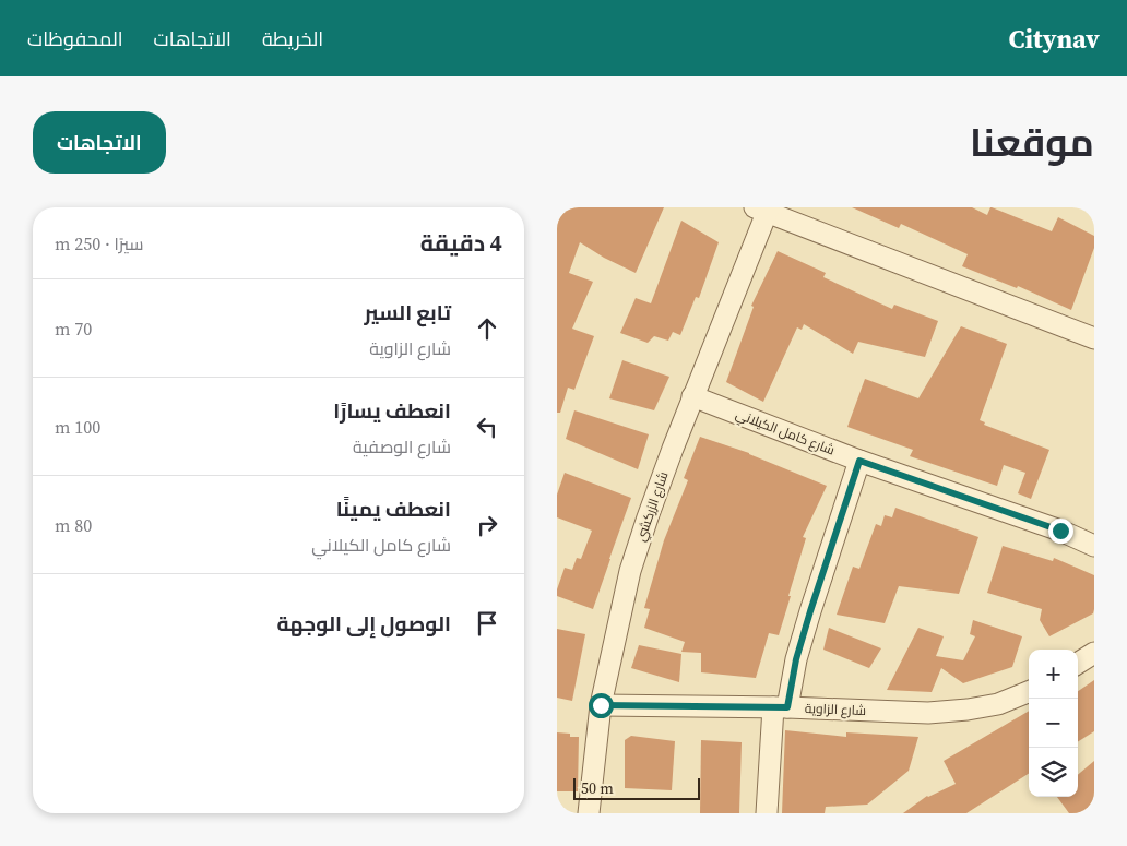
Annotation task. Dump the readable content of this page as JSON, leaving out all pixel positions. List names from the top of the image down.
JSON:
{
  "streets": {
    "street": ["شارع كامل الكيلاني", "شارع الزركشي", "شارع الزاوية"]
  },
  "crossings": [
    ["شارع كامل الكيلاني", "شارع الزركشي"],
    ["شارع الزركشي", "شارع الزاوية"]
  ],
  "scale_bar": "50 m",
  "page": {
    "header": "Citynav",
    "nav": ["الخريطة", "الاتجاهات", "المحفوظات"],
    "title": "موقعنا",
    "buttons": "الاتجاهات",
    "heading": ["4 دقيقة", "سيرًا · 250 m"],
    "list": [
      ["تابع السير", "شارع الزاوية", "70 m"],
      ["انعطف يسارًا", "شارع الوصفية", "100 m"],
      ["انعطف يمينًا", "شارع كامل الكيلاني", "80 m"],
      "الوصول إلى الوجهة"
    ],
    "map_buttons": ["+", "−"],
    "scale": "50 m"
  }
}
